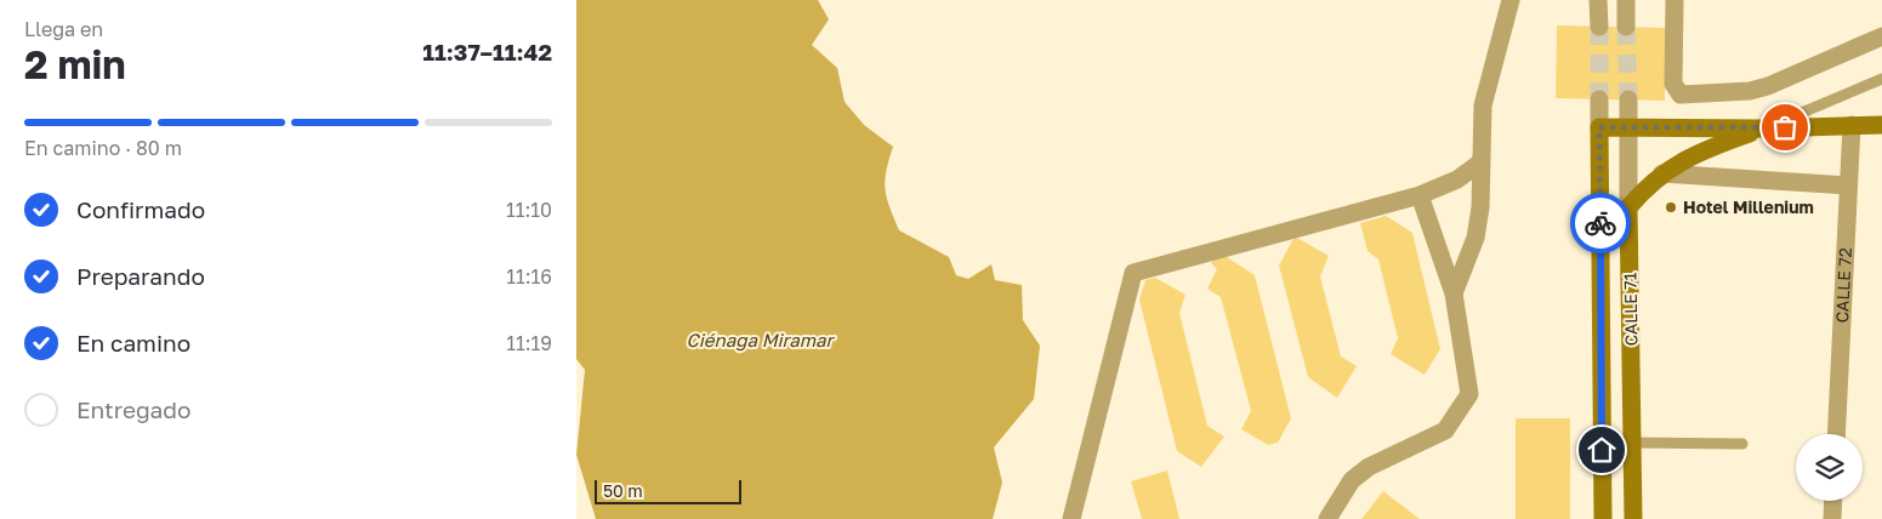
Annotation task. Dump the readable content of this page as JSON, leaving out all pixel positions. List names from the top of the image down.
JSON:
{
  "streets": {
    "main road": ["CALLE 71"],
    "street": ["CALLE 72"]
  },
  "water": ["Ciénaga Miramar"],
  "places": ["Hotel Millenium"],
  "scale_bar": "50 m",
  "page": {
    "heading": ["2 min", "Llega en", "11:37–11:42"],
    "bar": "En camino · 80 m",
    "list": [
      ["Confirmado", "11:10"],
      ["Preparando", "11:16"],
      ["En camino", "11:19"],
      "Entregado"
    ],
    "scale": "50 m"
  }
}
